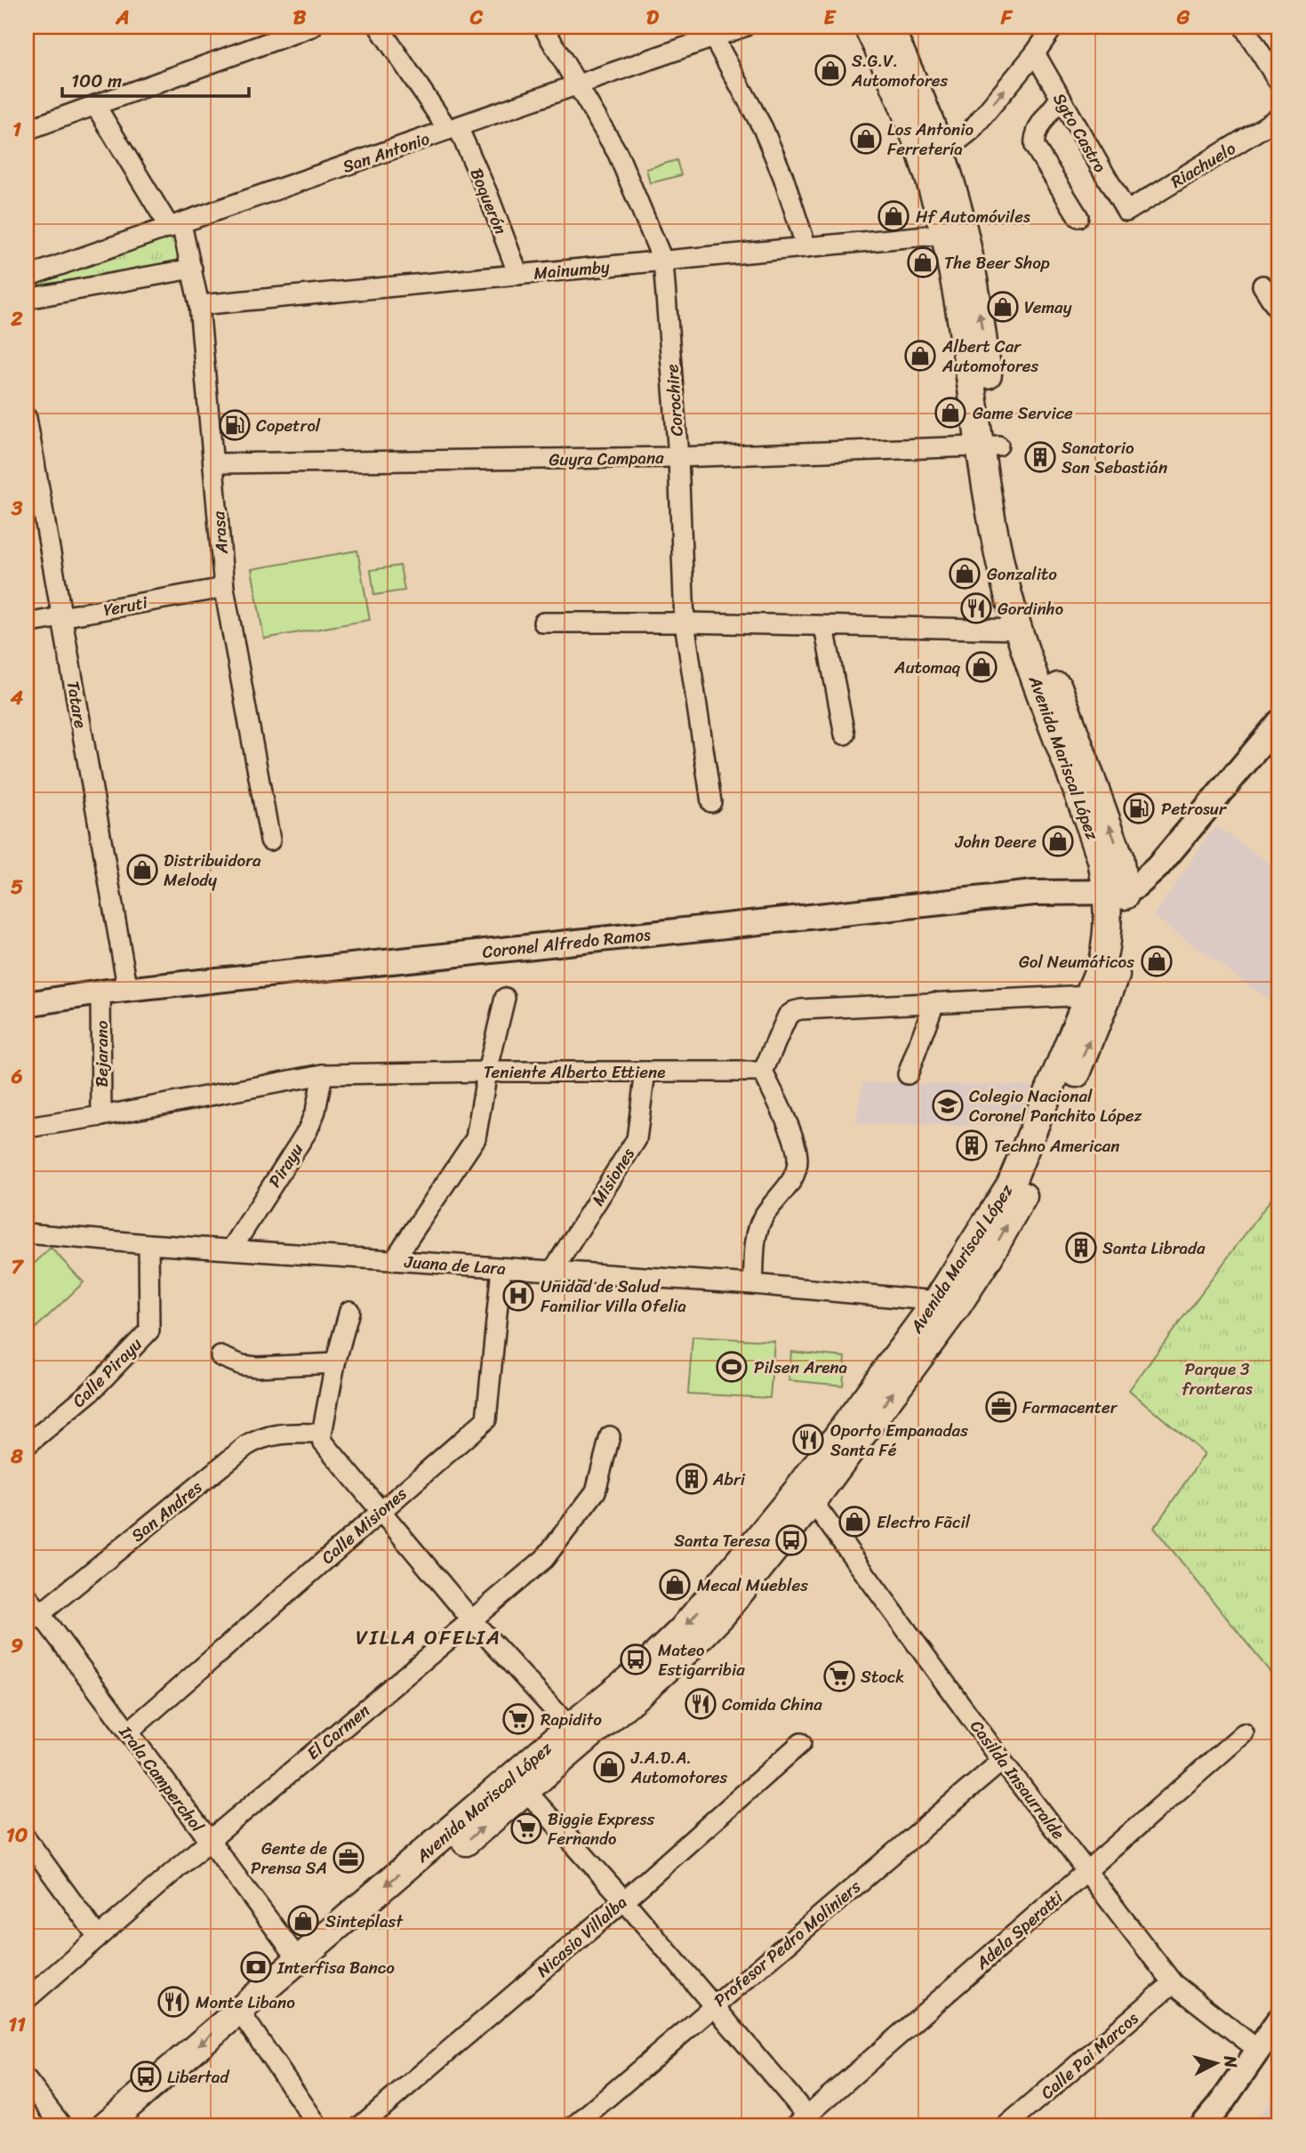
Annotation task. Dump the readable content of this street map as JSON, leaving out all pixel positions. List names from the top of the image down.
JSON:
{
  "streets": {
    "highway": ["Avenida Mariscal López"],
    "main road": ["Coronel Alfredo Ramos"],
    "street": [
      "Sgto Castro",
      "San Antonio",
      "Riachuelo",
      "Boquerón",
      "Mainumby",
      "Corochire",
      "Guyra Campana",
      "Arasa",
      "Yeruti",
      "Tatare",
      "Bejarano",
      "Teniente Alberto Ettiene",
      "Pirayu",
      "Misiones",
      "Juana de Lara",
      "Calle Pirayu",
      "San Andres",
      "Calle Misiones",
      "El Carmen",
      "Irala Camperchol",
      "Casilda Insaurralde",
      "Adela Speratti",
      "Nicasio Villalba",
      "Profesor Pedro Moliniers",
      "Calle Pai Marcos"
    ]
  },
  "crossings": [
    ["Sgto Castro", "Riachuelo"],
    ["San Antonio", "Boquerón"],
    ["San Antonio", "Corochire"],
    ["San Antonio", "Arasa"],
    ["Boquerón", "Mainumby"],
    ["Mainumby", "Corochire"],
    ["Mainumby", "Arasa"],
    ["Mainumby", "Avenida Mariscal López"],
    ["Corochire", "Guyra Campana"],
    ["Guyra Campana", "Arasa"],
    ["Guyra Campana", "Avenida Mariscal López"],
    ["Arasa", "Yeruti"],
    ["Yeruti", "Tatare"],
    ["Tatare", "Coronel Alfredo Ramos"],
    ["Avenida Mariscal López", "Coronel Alfredo Ramos"],
    ["Avenida Mariscal López", "Juana de Lara"],
    ["Avenida Mariscal López", "Irala Camperchol"],
    ["Avenida Mariscal López", "Casilda Insaurralde"],
    ["Coronel Alfredo Ramos", "Bejarano"],
    ["Bejarano", "Teniente Alberto Ettiene"],
    ["Teniente Alberto Ettiene", "Pirayu"],
    ["Teniente Alberto Ettiene", "Misiones"],
    ["Pirayu", "Juana de Lara"],
    ["Misiones", "Juana de Lara"],
    ["Juana de Lara", "Calle Pirayu"],
    ["Juana de Lara", "Calle Misiones"],
    ["San Andres", "Irala Camperchol"],
    ["Calle Misiones", "Irala Camperchol"],
    ["El Carmen", "Irala Camperchol"],
    ["Casilda Insaurralde", "Adela Speratti"],
    ["Casilda Insaurralde", "Profesor Pedro Moliniers"],
    ["Casilda Insaurralde", "Calle Pai Marcos"]
  ],
  "districts": ["VILLA OFELIA"],
  "parks": ["Parque 3 fronteras"],
  "places": {
    "shop": [
      "S.G.V. Automotores",
      "Los Antonio Ferretería",
      "Hf Automóviles",
      "The Beer Shop",
      "Vemay",
      "Albert Car Automotores",
      "Game Service",
      "Gonzalito",
      "Automaq",
      "John Deere",
      "Distribuidora Melody",
      "Gol Neumáticos",
      "Electro Fãcil",
      "Mecal Muebles",
      "J.A.D.A. Automotores",
      "Sinteplast"
    ],
    "fuel station": ["Copetrol", "Petrosur"],
    "building": [
      "Sanatorio San Sebastián",
      "Techno American",
      "Santa Librada",
      "Abri"
    ],
    "restaurant": [
      "Gordinho",
      "Oporto Empanadas Santa Fé",
      "Comida China",
      "Monte Libano"
    ],
    "school or university": ["Colegio Nacional Coronel Panchito López"],
    "hospital": ["Unidad de Salud Familiar Villa Ofelia"],
    "sports": ["Pilsen Arena"],
    "office": ["Farmacenter", "Gente de Prensa SA"],
    "bus stop": ["Santa Teresa", "Mateo Estigarribia", "Libertad"],
    "supermarket": ["Stock", "Rapidito", "Biggie Express Fernando"],
    "bank": ["Interfisa Banco"]
  },
  "scale_bar": "100 m",
  "north": "right",
  "grid": {
    "columns": [
      "A",
      "B",
      "C",
      "D",
      "E",
      "F",
      "G"
    ],
    "rows": [
      "1",
      "2",
      "3",
      "4",
      "5",
      "6",
      "7",
      "8",
      "9",
      "10",
      "11"
    ]
  }
}
